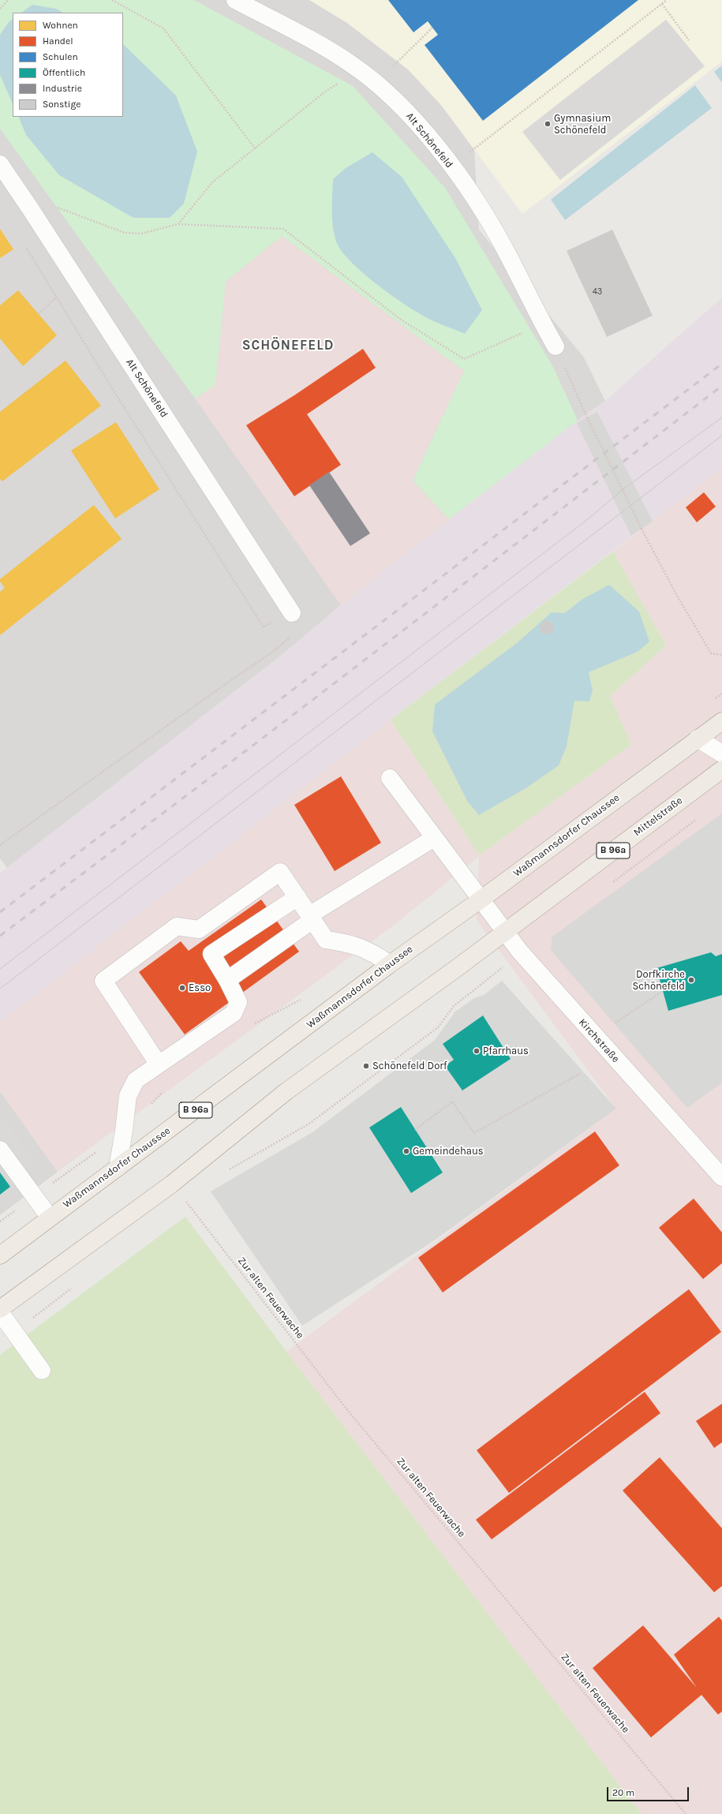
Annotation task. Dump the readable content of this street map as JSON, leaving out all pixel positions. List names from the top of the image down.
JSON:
{
  "streets": {
    "main road": ["Mittelstraße", "Waßmannsdorfer Chaussee", "B 96a"],
    "street": ["Alt Schönefeld", "Kirchstraße"],
    "path": ["Zur alten Feuerwache"]
  },
  "crossings": [
    ["Mittelstraße", "B 96a"],
    ["Mittelstraße", "Kirchstraße"],
    ["Waßmannsdorfer Chaussee", "Kirchstraße"],
    ["B 96a", "Kirchstraße"]
  ],
  "districts": ["SCHÖNEFELD"],
  "places": [
    "Gymnasium Schönefeld",
    "Dorfkirche Schönefeld",
    "Esso",
    "Pfarrhaus",
    "Schönefeld Dorf",
    "Gemeindehaus"
  ],
  "house_numbers": ["43"],
  "legend": [
    "Wohnen",
    "Handel",
    "Schulen",
    "Öffentlich",
    "Industrie",
    "Sonstige"
  ],
  "scale_bar": "20 m"
}
